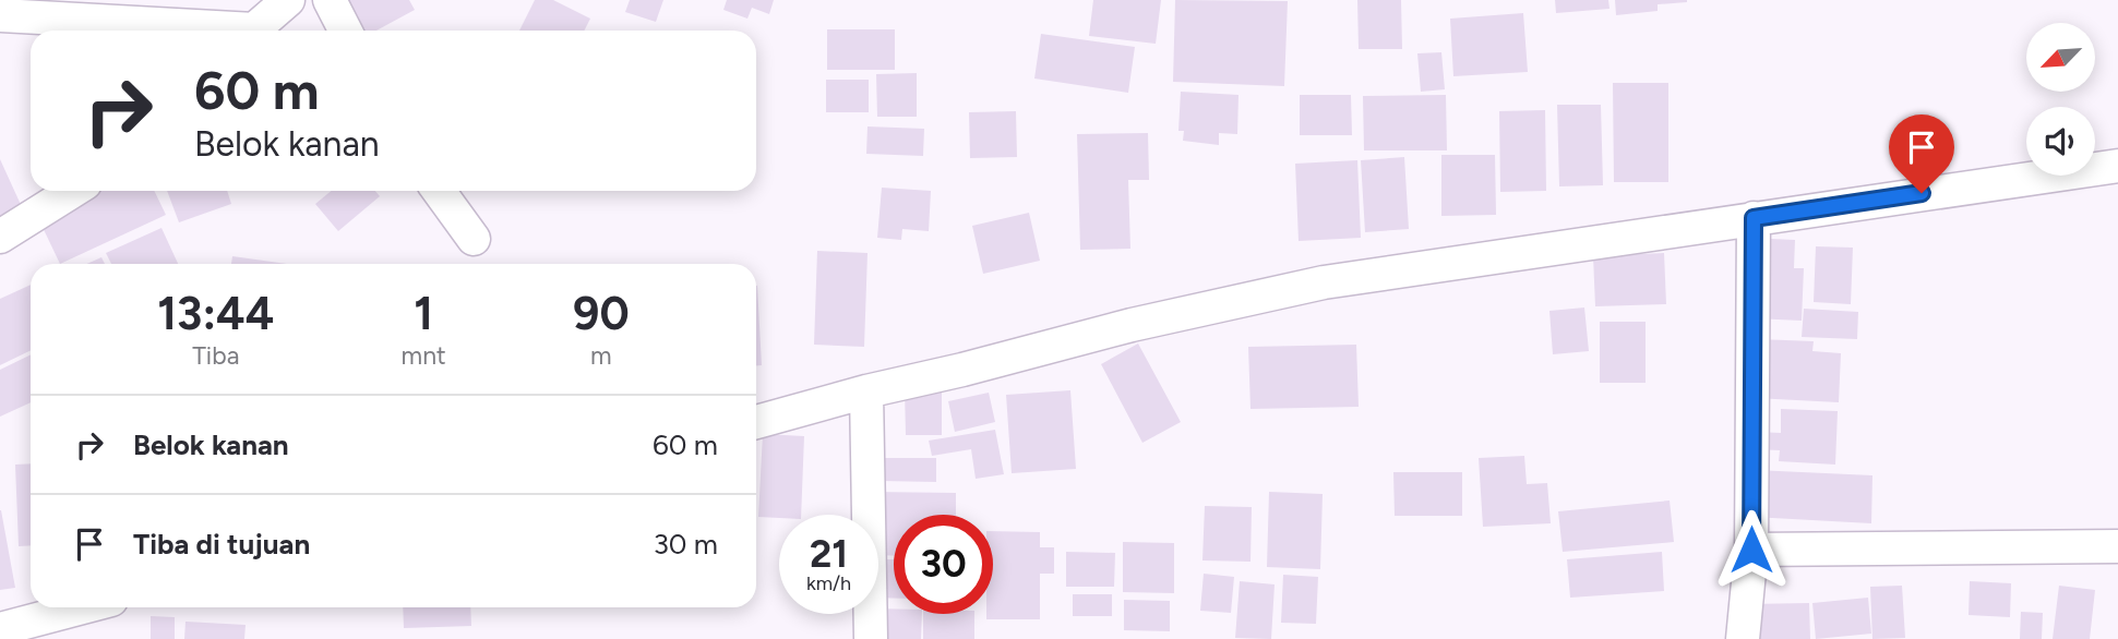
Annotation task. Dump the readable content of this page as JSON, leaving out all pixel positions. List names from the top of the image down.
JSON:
{
  "north": "bottom left",
  "page": {
    "turn": ["60 m", "Belok kanan"],
    "eta": [
      "13:44",
      "Tiba",
      "1",
      "mnt",
      "90",
      "m"
    ],
    "list": [
      {
        "name": "Belok kanan",
        "value": "60 m"
      },
      {
        "name": "Tiba di tujuan",
        "value": "30 m"
      }
    ],
    "speed": "21 km/h",
    "limit": "30"
  }
}
